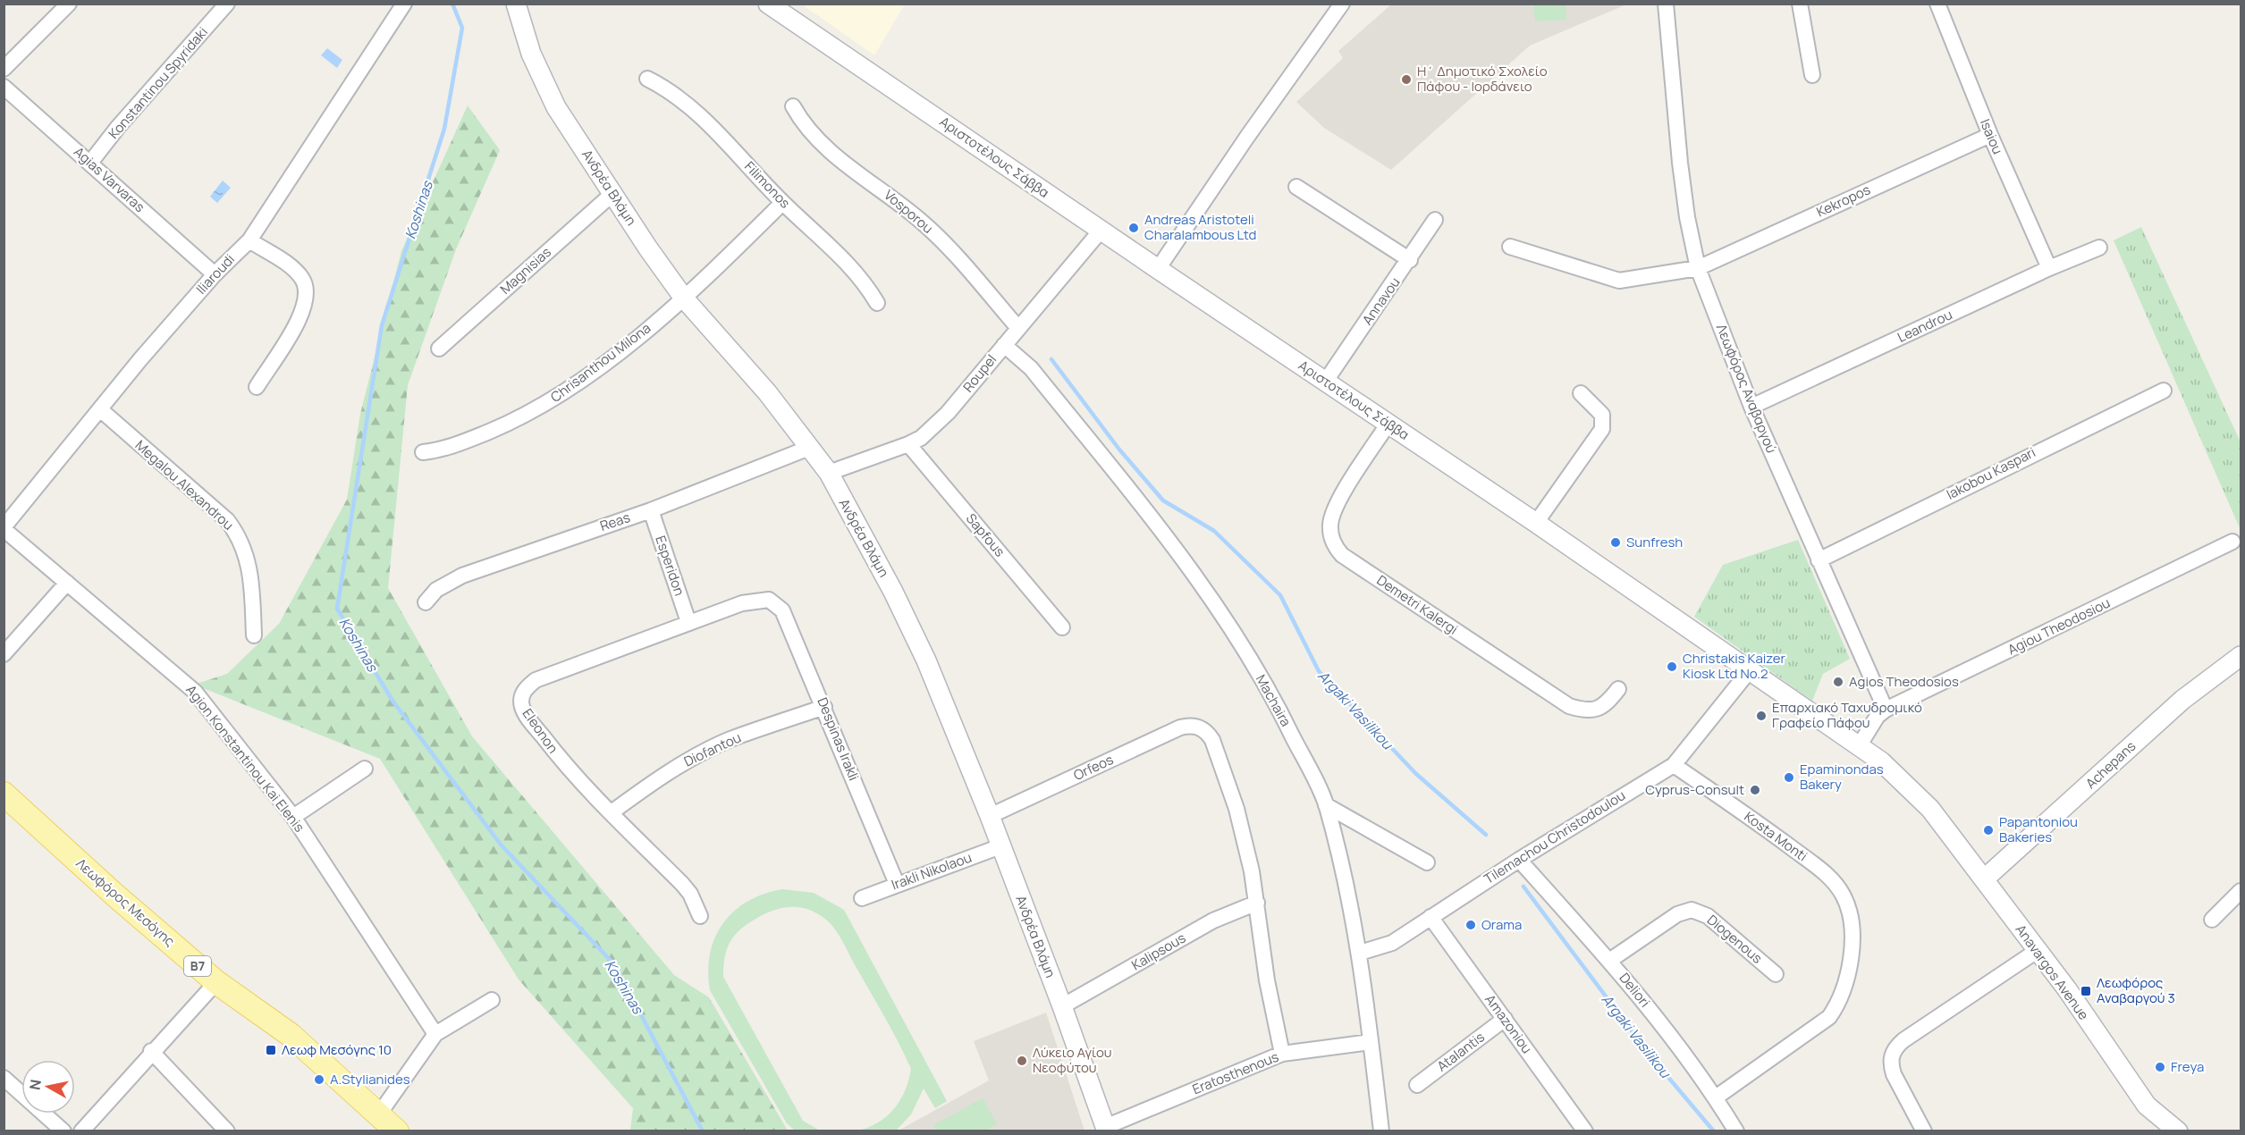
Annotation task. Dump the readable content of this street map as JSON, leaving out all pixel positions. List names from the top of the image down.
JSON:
{
  "streets": {
    "main road": ["Λεωφόρος Μεσόγης", "B7"],
    "street": [
      "Konstantinou Spyridaki",
      "Isaiou",
      "Αριστοτέλους Σάββα",
      "Agias Varvaras",
      "Filimonos",
      "Ανδρέα Βλάμη",
      "Kekropos",
      "Vosporou",
      "Magnisias",
      "Iliaroudi",
      "Annavou",
      "Leandrou",
      "Chrisanthou Milona",
      "Roupel",
      "Λεωφόρος Αναβαργού",
      "Iakobou Kaspari",
      "Megalou Alexandrou",
      "Reas",
      "Sapfous",
      "Esperidon",
      "Demetri Kalergi",
      "Agiou Theodosiou",
      "Machaira",
      "Eleonon",
      "Despinas Irakli",
      "Diofantou",
      "Agion Konstantinou Kai Elenis",
      "Achepans",
      "Orfeos",
      "Kosta Monti",
      "Tilemachou Christodoulou",
      "Irakli Nikolaou",
      "Diogenous",
      "Kalipsous",
      "Anavargos Avenue",
      "Deliori",
      "Amazoniou",
      "Atalantis",
      "Eratosthenous"
    ]
  },
  "crossings": [
    ["Konstantinou Spyridaki", "Agias Varvaras"],
    ["Isaiou", "Kekropos"],
    ["Isaiou", "Leandrou"],
    ["Αριστοτέλους Σάββα", "Annavou"],
    ["Αριστοτέλους Σάββα", "Roupel"],
    ["Αριστοτέλους Σάββα", "Demetri Kalergi"],
    ["Αριστοτέλους Σάββα", "Tilemachou Christodoulou"],
    ["Αριστοτέλους Σάββα", "Anavargos Avenue"],
    ["Agias Varvaras", "Iliaroudi"],
    ["Filimonos", "Chrisanthou Milona"],
    ["Ανδρέα Βλάμη", "Magnisias"],
    ["Ανδρέα Βλάμη", "Chrisanthou Milona"],
    ["Ανδρέα Βλάμη", "Roupel"],
    ["Ανδρέα Βλάμη", "Reas"],
    ["Ανδρέα Βλάμη", "Orfeos"],
    ["Ανδρέα Βλάμη", "Irakli Nikolaou"],
    ["Ανδρέα Βλάμη", "Kalipsous"],
    ["Ανδρέα Βλάμη", "Eratosthenous"],
    ["Kekropos", "Λεωφόρος Αναβαργού"],
    ["Vosporou", "Roupel"],
    ["Iliaroudi", "Megalou Alexandrou"],
    ["Iliaroudi", "Agion Konstantinou Kai Elenis"],
    ["Leandrou", "Λεωφόρος Αναβαργού"],
    ["Roupel", "Sapfous"],
    ["Roupel", "Machaira"],
    ["Λεωφόρος Αναβαργού", "Iakobou Kaspari"],
    ["Λεωφόρος Αναβαργού", "Agiou Theodosiou"],
    ["Reas", "Esperidon"],
    ["Esperidon", "Eleonon"],
    ["Machaira", "Tilemachou Christodoulou"],
    ["Machaira", "Eratosthenous"],
    ["Eleonon", "Despinas Irakli"],
    ["Eleonon", "Diofantou"],
    ["Despinas Irakli", "Diofantou"],
    ["Despinas Irakli", "Irakli Nikolaou"],
    ["Achepans", "Anavargos Avenue"],
    ["Orfeos", "Kalipsous"],
    ["Kosta Monti", "Tilemachou Christodoulou"],
    ["Kosta Monti", "Deliori"],
    ["Tilemachou Christodoulou", "Deliori"],
    ["Tilemachou Christodoulou", "Amazoniou"],
    ["Diogenous", "Deliori"],
    ["Amazoniou", "Atalantis"]
  ],
  "water": ["Koshinas", "Argaki Vasilikou"],
  "places": {
    "other": [
      "Η΄ Δημοτικό Σχολείο Πάφου - Ιορδάνειο",
      "Andreas Aristoteli Charalambous Ltd",
      "Sunfresh",
      "Christakis Kaizer Kiosk Ltd No.2",
      "Agios Theodosios",
      "Επαρχιακό Ταχυδρομικό Γραφείο Πάφου",
      "Epaminondas Bakery",
      "Cyprus-Consult",
      "Papantoniou Bakeries",
      "Orama",
      "Λύκειο Αγίου Νεοφύτου",
      "Freya",
      "A.Stylianides"
    ],
    "transit": ["Λεωφόρος Αναβαργού 3", "Λεωφ Μεσόγης 10"]
  },
  "north": "left"
}
